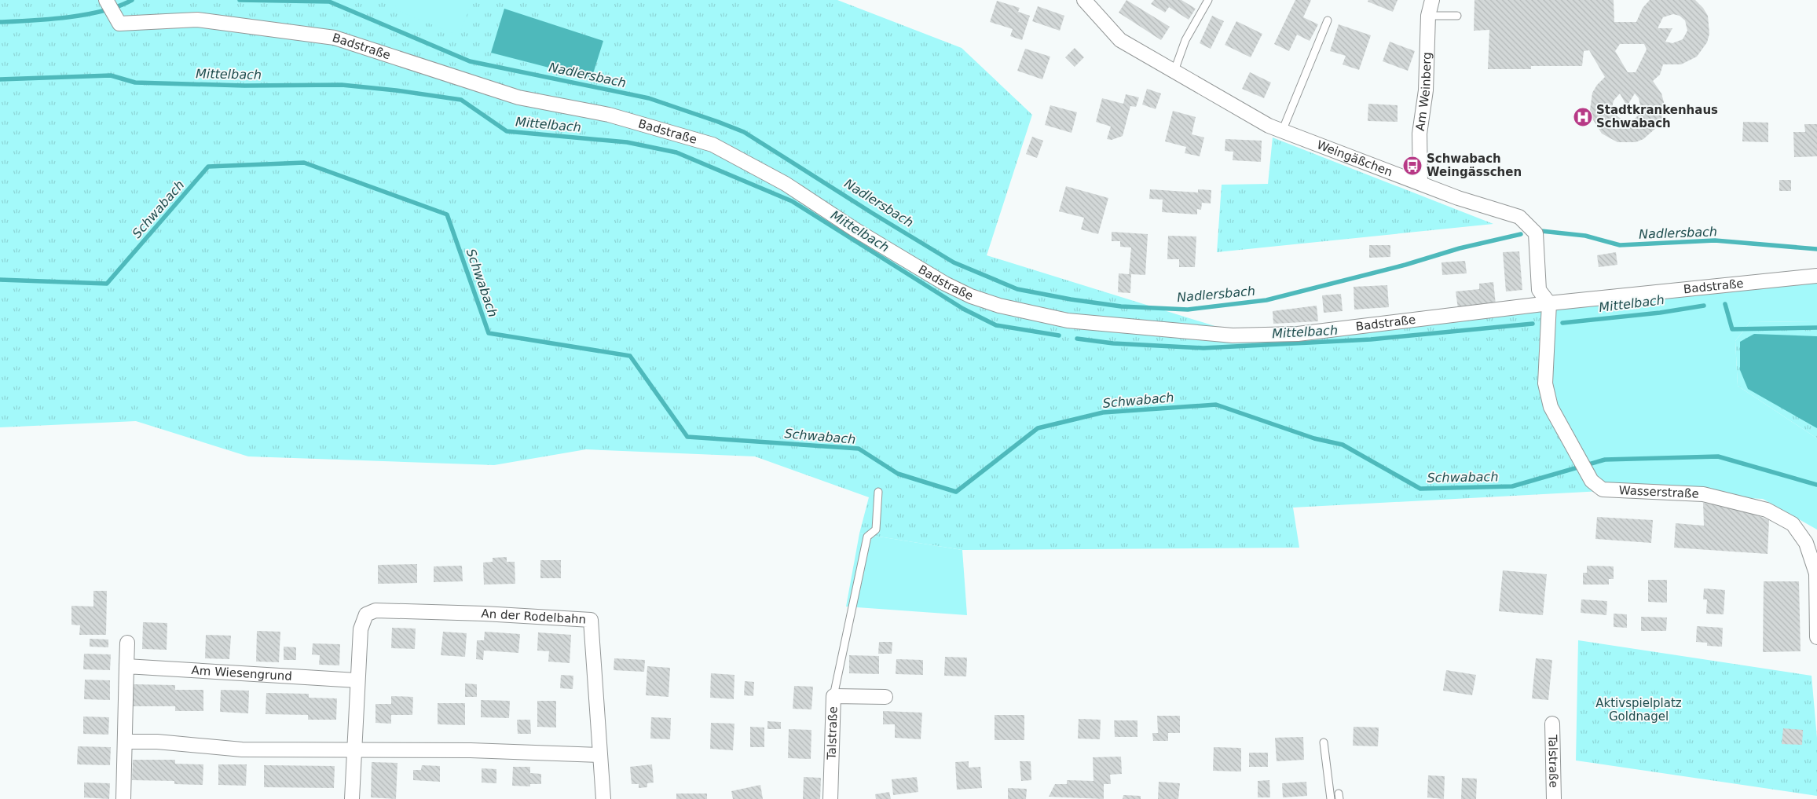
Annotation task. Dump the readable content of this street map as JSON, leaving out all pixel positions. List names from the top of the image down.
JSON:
{
  "streets": {
    "street": [
      "Badstraße",
      "Am Weinberg",
      "Weingäßchen",
      "Wasserstraße",
      "An der Rodelbahn",
      "Am Wiesengrund",
      "Talstraße"
    ]
  },
  "crossings": [
    ["Badstraße", "Weingäßchen"],
    ["Badstraße", "Wasserstraße"],
    ["Am Weinberg", "Weingäßchen"],
    ["Weingäßchen", "Wasserstraße"],
    ["An der Rodelbahn", "Am Wiesengrund"]
  ],
  "water": ["Mittelbach", "Nadlersbach", "Schwabach"],
  "parks": ["Aktivspielplatz Goldnagel"],
  "places": {
    "hospital": ["Stadtkrankenhaus Schwabach"],
    "bus stop": ["Schwabach Weingässchen"]
  }
}
